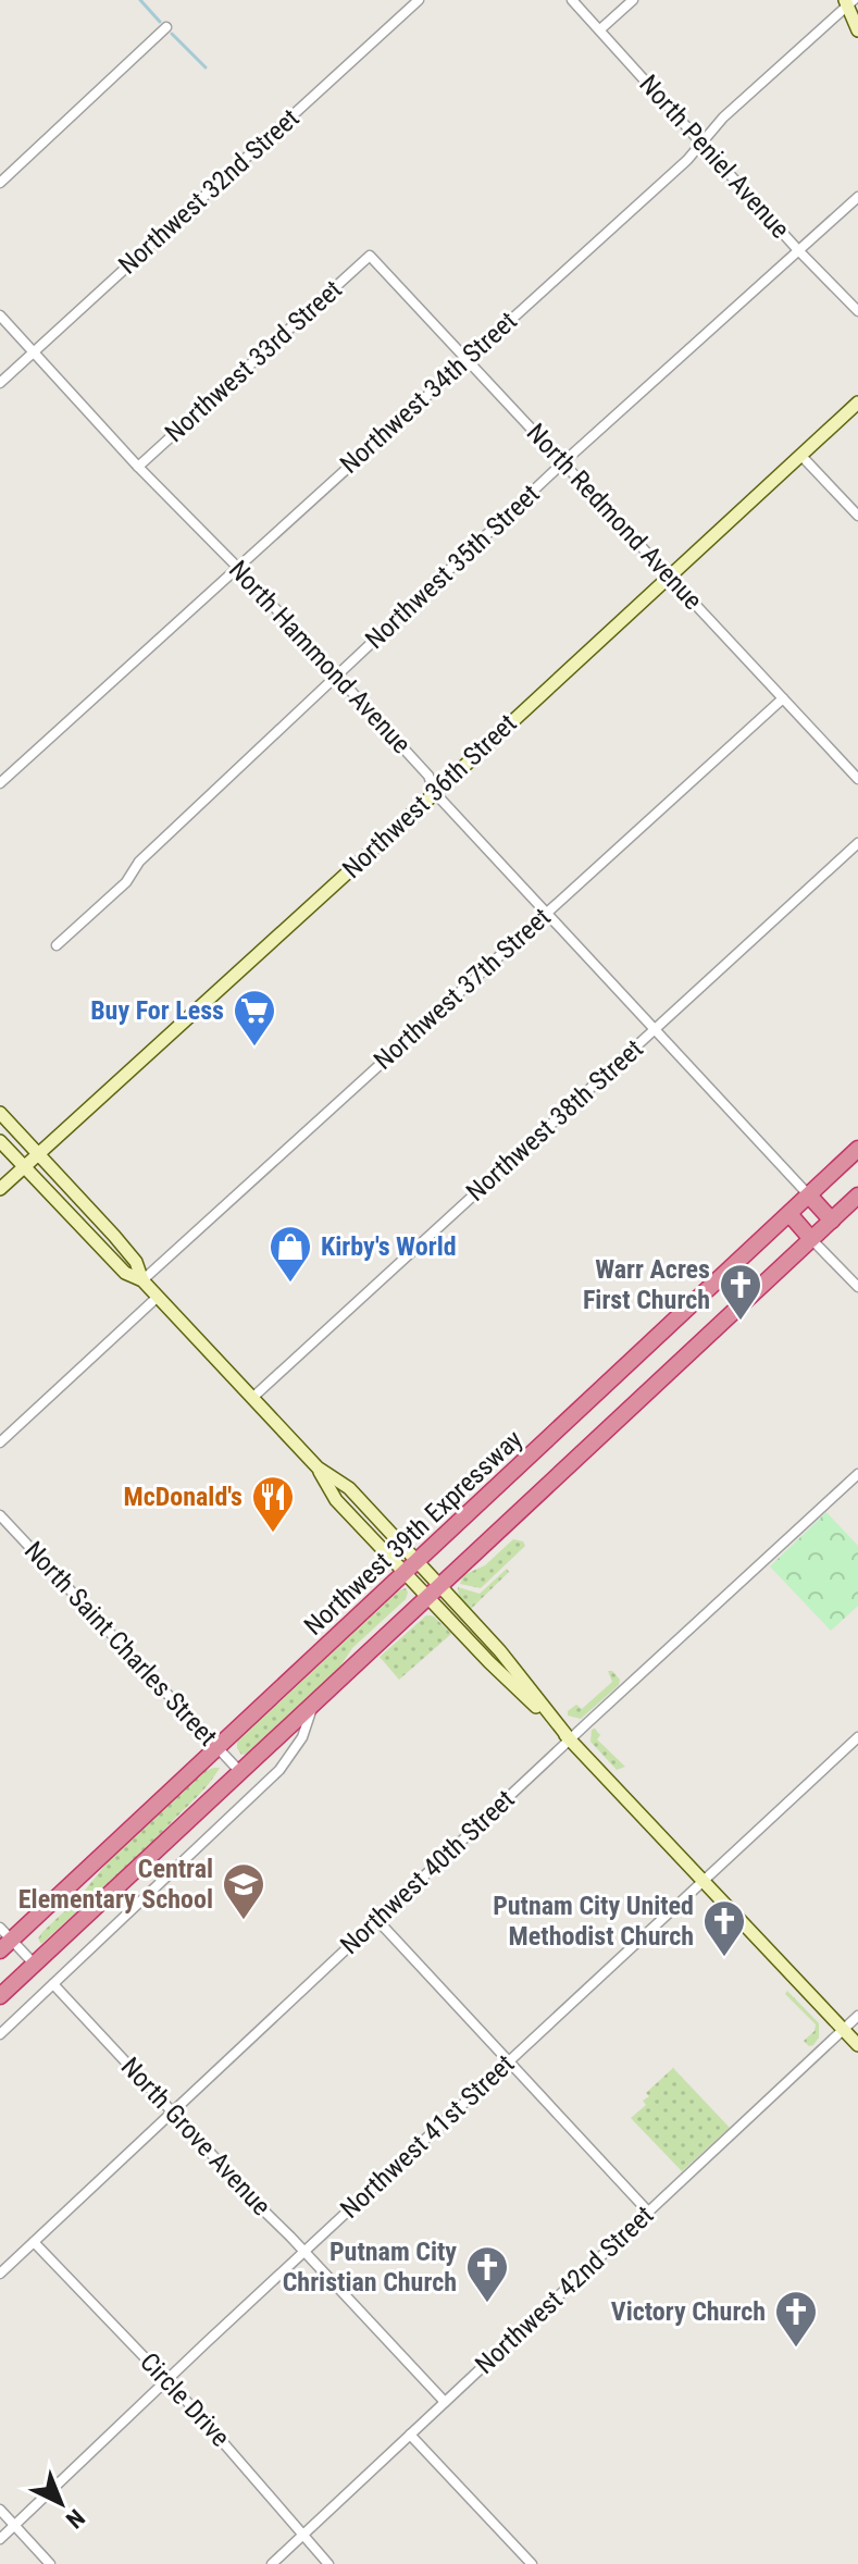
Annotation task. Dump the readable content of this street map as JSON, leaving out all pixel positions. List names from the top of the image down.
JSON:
{
  "streets": {
    "highway": ["Northwest 39th Expressway"],
    "main road": ["Northwest 36th Street"],
    "street": [
      "North Peniel Avenue",
      "Northwest 32nd Street",
      "Northwest 33rd Street",
      "Northwest 34th Street",
      "North Redmond Avenue",
      "Northwest 35th Street",
      "North Hammond Avenue",
      "Northwest 37th Street",
      "Northwest 38th Street",
      "North Saint Charles Street",
      "Northwest 40th Street",
      "North Grove Avenue",
      "Northwest 41st Street",
      "Northwest 42nd Street",
      "Circle Drive"
    ]
  },
  "crossings": [
    ["North Peniel Avenue", "Northwest 34th Street"],
    ["North Peniel Avenue", "Northwest 35th Street"],
    ["Northwest 32nd Street", "North Hammond Avenue"],
    ["Northwest 33rd Street", "North Redmond Avenue"],
    ["Northwest 33rd Street", "North Hammond Avenue"],
    ["Northwest 34th Street", "North Redmond Avenue"],
    ["Northwest 34th Street", "North Hammond Avenue"],
    ["North Redmond Avenue", "Northwest 35th Street"],
    ["North Redmond Avenue", "Northwest 36th Street"],
    ["North Redmond Avenue", "Northwest 37th Street"],
    ["Northwest 35th Street", "North Hammond Avenue"],
    ["North Hammond Avenue", "Northwest 36th Street"],
    ["North Hammond Avenue", "Northwest 37th Street"],
    ["North Hammond Avenue", "Northwest 38th Street"],
    ["North Hammond Avenue", "Northwest 39th Expressway"],
    ["Northwest 39th Expressway", "North Saint Charles Street"],
    ["Northwest 40th Street", "North Grove Avenue"],
    ["Northwest 40th Street", "Circle Drive"],
    ["North Grove Avenue", "Northwest 41st Street"],
    ["North Grove Avenue", "Northwest 42nd Street"],
    ["Northwest 41st Street", "Circle Drive"],
    ["Northwest 42nd Street", "Circle Drive"]
  ],
  "places": {
    "supermarket": ["Buy For Less"],
    "shop": ["Kirby's World"],
    "church": [
      "Warr Acres First Church",
      "Putnam City United Methodist Church",
      "Putnam City Christian Church",
      "Victory Church"
    ],
    "restaurant": ["McDonald's"],
    "school or university": ["Central Elementary School"]
  },
  "north": "bottom right"
}
